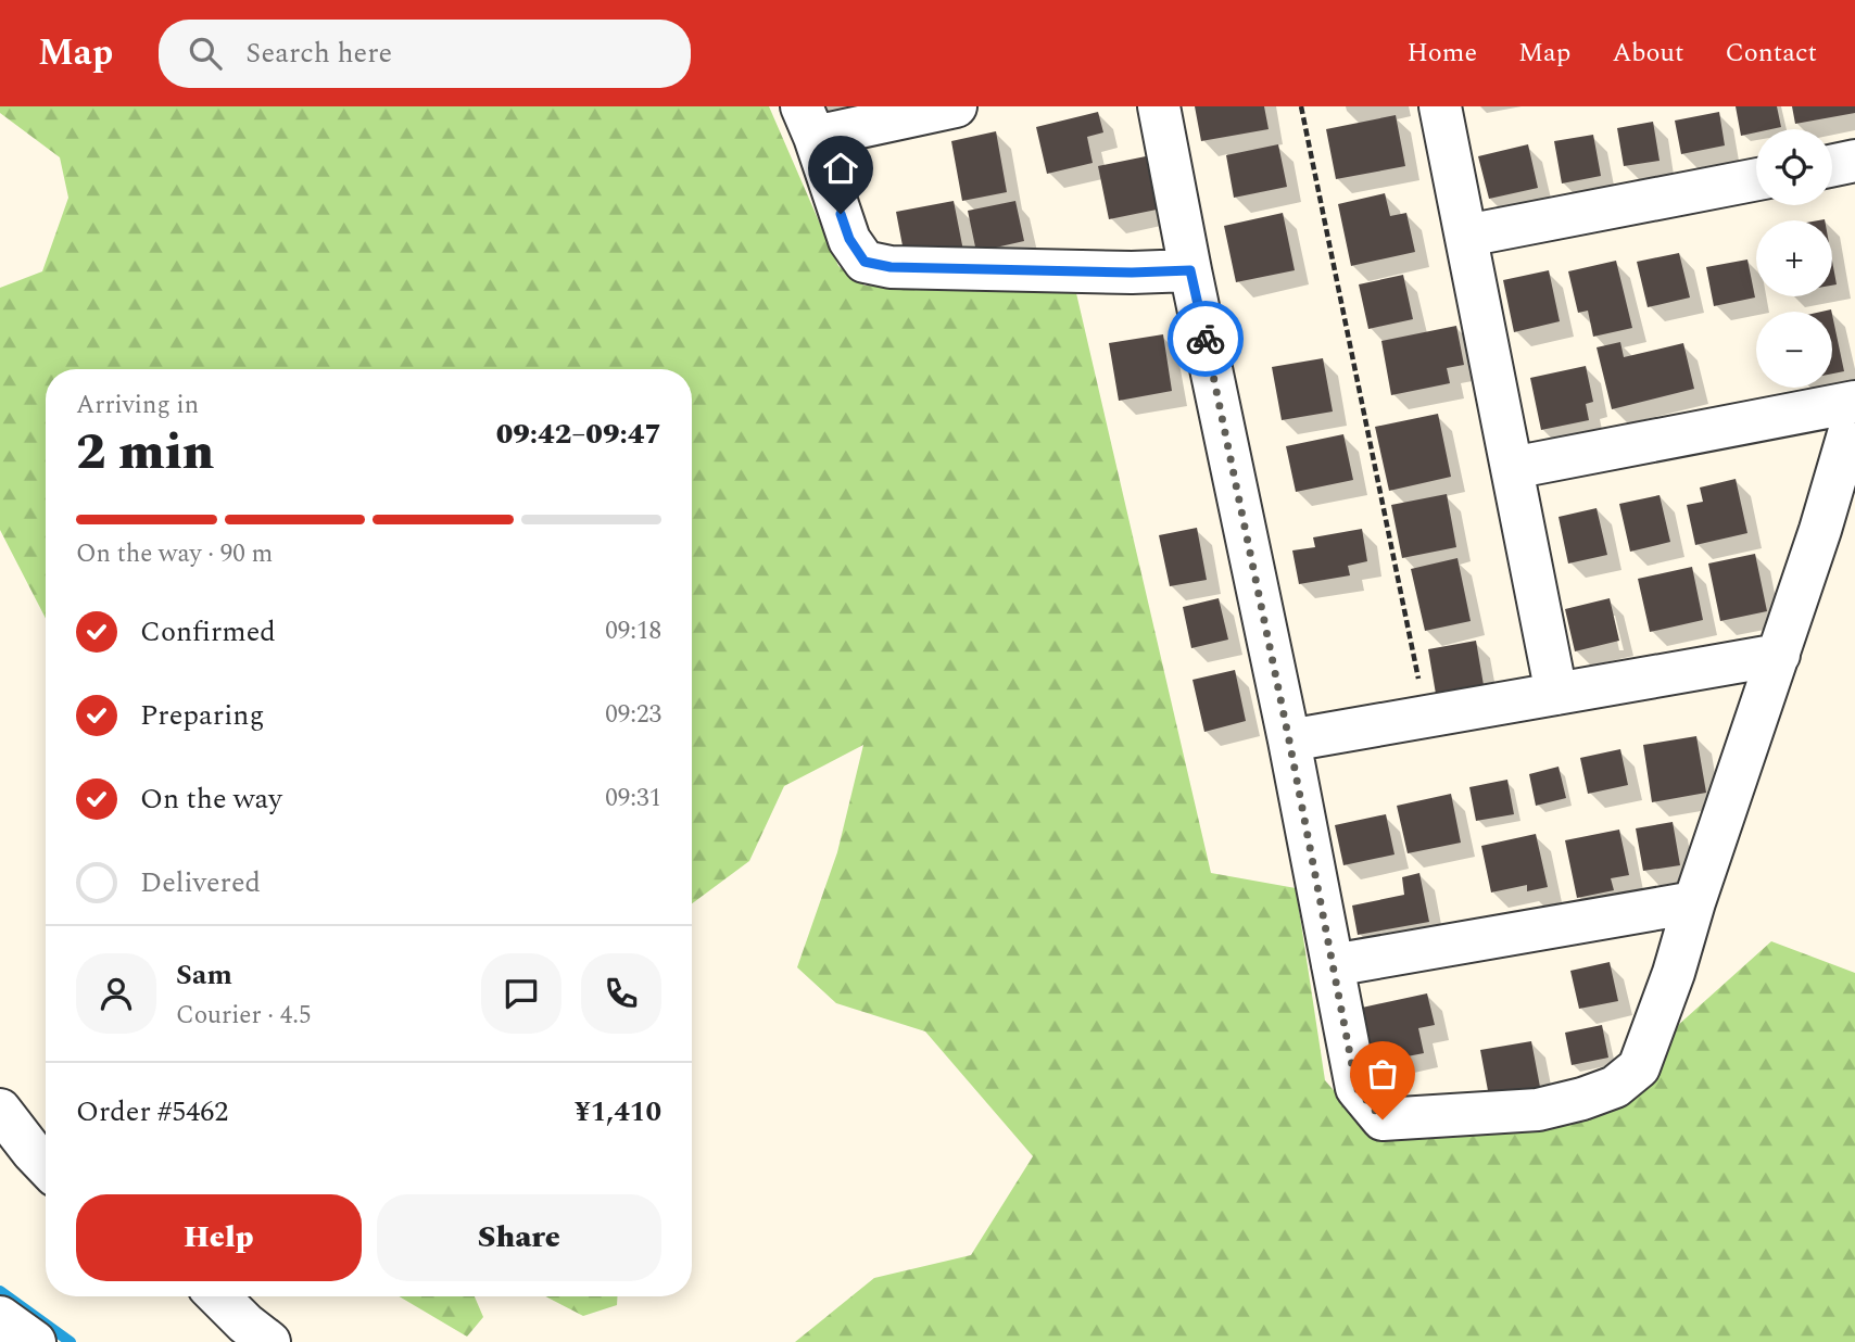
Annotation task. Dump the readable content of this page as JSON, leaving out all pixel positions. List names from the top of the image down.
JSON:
{
  "page": {
    "header": "Map",
    "search": "Search here",
    "nav": [
      "Home",
      "Map",
      "About",
      "Contact"
    ],
    "map_buttons": ["+", "−"],
    "heading": ["2 min", "Arriving in", "09:42–09:47"],
    "panel": [
      "Sam",
      "Courier · 4.5",
      "Order #5462",
      "¥1,410"
    ],
    "bar": "On the way · 90 m",
    "list": [
      ["Confirmed", "09:18"],
      ["Preparing", "09:23"],
      ["On the way", "09:31"],
      "Delivered"
    ],
    "buttons": ["Help", "Share"]
  }
}
